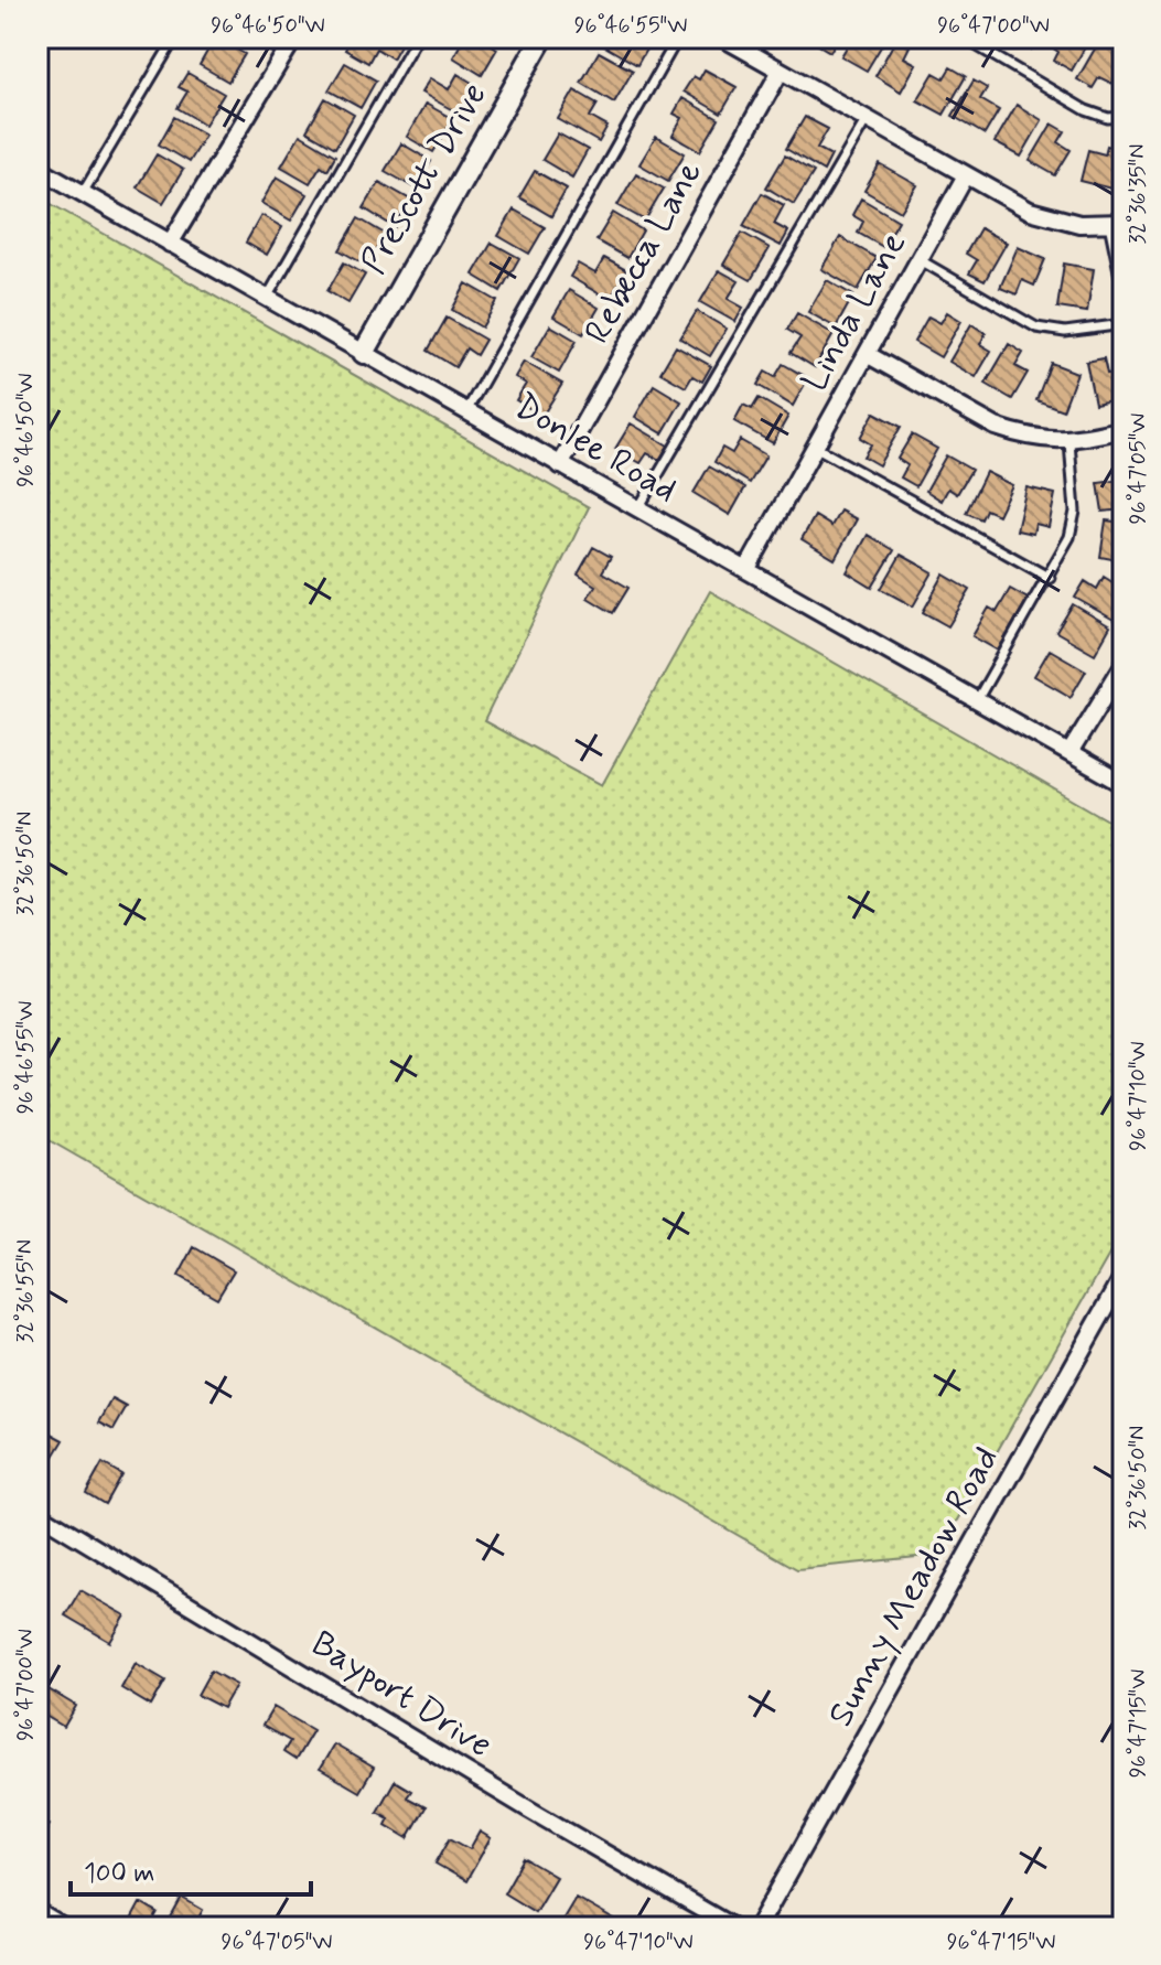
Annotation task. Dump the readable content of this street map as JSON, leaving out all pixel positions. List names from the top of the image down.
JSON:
{
  "streets": {
    "street": [
      "Prescott Drive",
      "Rebecca Lane",
      "Linda Lane",
      "Donlee Road",
      "Sunny Meadow Road",
      "Bayport Drive"
    ]
  },
  "crossings": [
    ["Prescott Drive", "Donlee Road"],
    ["Rebecca Lane", "Donlee Road"],
    ["Linda Lane", "Donlee Road"]
  ],
  "scale_bar": "100 m",
  "coordinates": [
    "96°46'50\"W",
    "96°46'55\"W",
    "96°47'00\"W",
    "32°36'35\"N",
    "96°47'05\"W",
    "32°36'50\"N",
    "96°47'10\"W",
    "32°36'55\"N",
    "96°47'15\"W"
  ]
}
